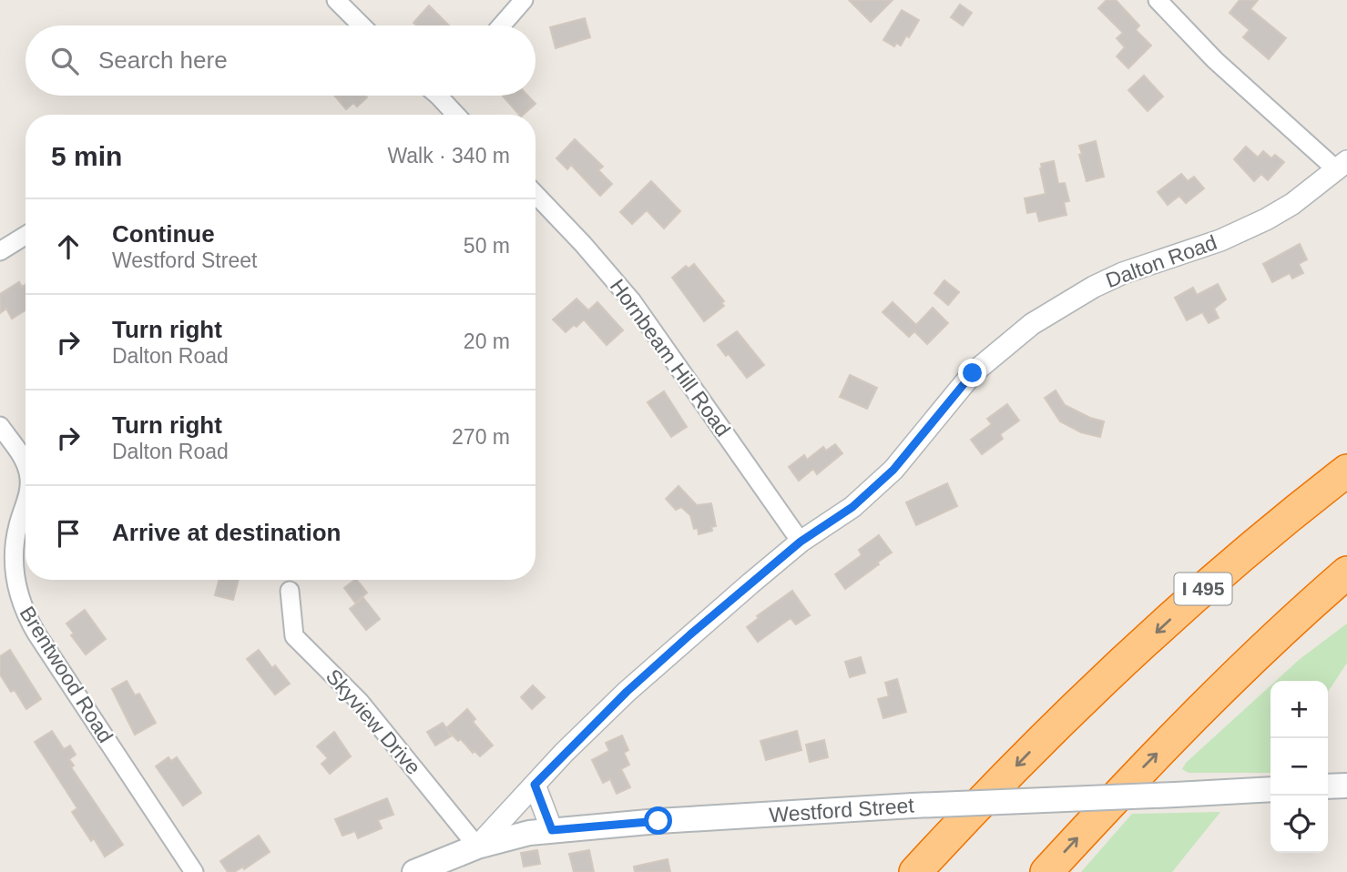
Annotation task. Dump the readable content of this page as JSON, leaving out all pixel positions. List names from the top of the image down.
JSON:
{
  "streets": {
    "highway": ["I 495"],
    "main road": ["Westford Street"],
    "street": [
      "Dalton Road",
      "Hornbeam Hill Road",
      "Brentwood Road",
      "Skyview Drive"
    ]
  },
  "crossings": [
    ["Dalton Road", "Hornbeam Hill Road"],
    ["Dalton Road", "Skyview Drive"],
    ["Dalton Road", "Westford Street"],
    ["Skyview Drive", "Westford Street"]
  ],
  "page": {
    "search": "Search here",
    "heading": ["5 min", "Walk · 340 m"],
    "list": [
      ["Continue", "Westford Street", "50 m"],
      ["Turn right", "Dalton Road", "20 m"],
      ["Turn right", "Dalton Road", "270 m"],
      "Arrive at destination"
    ],
    "map_buttons": ["+", "−"]
  }
}
